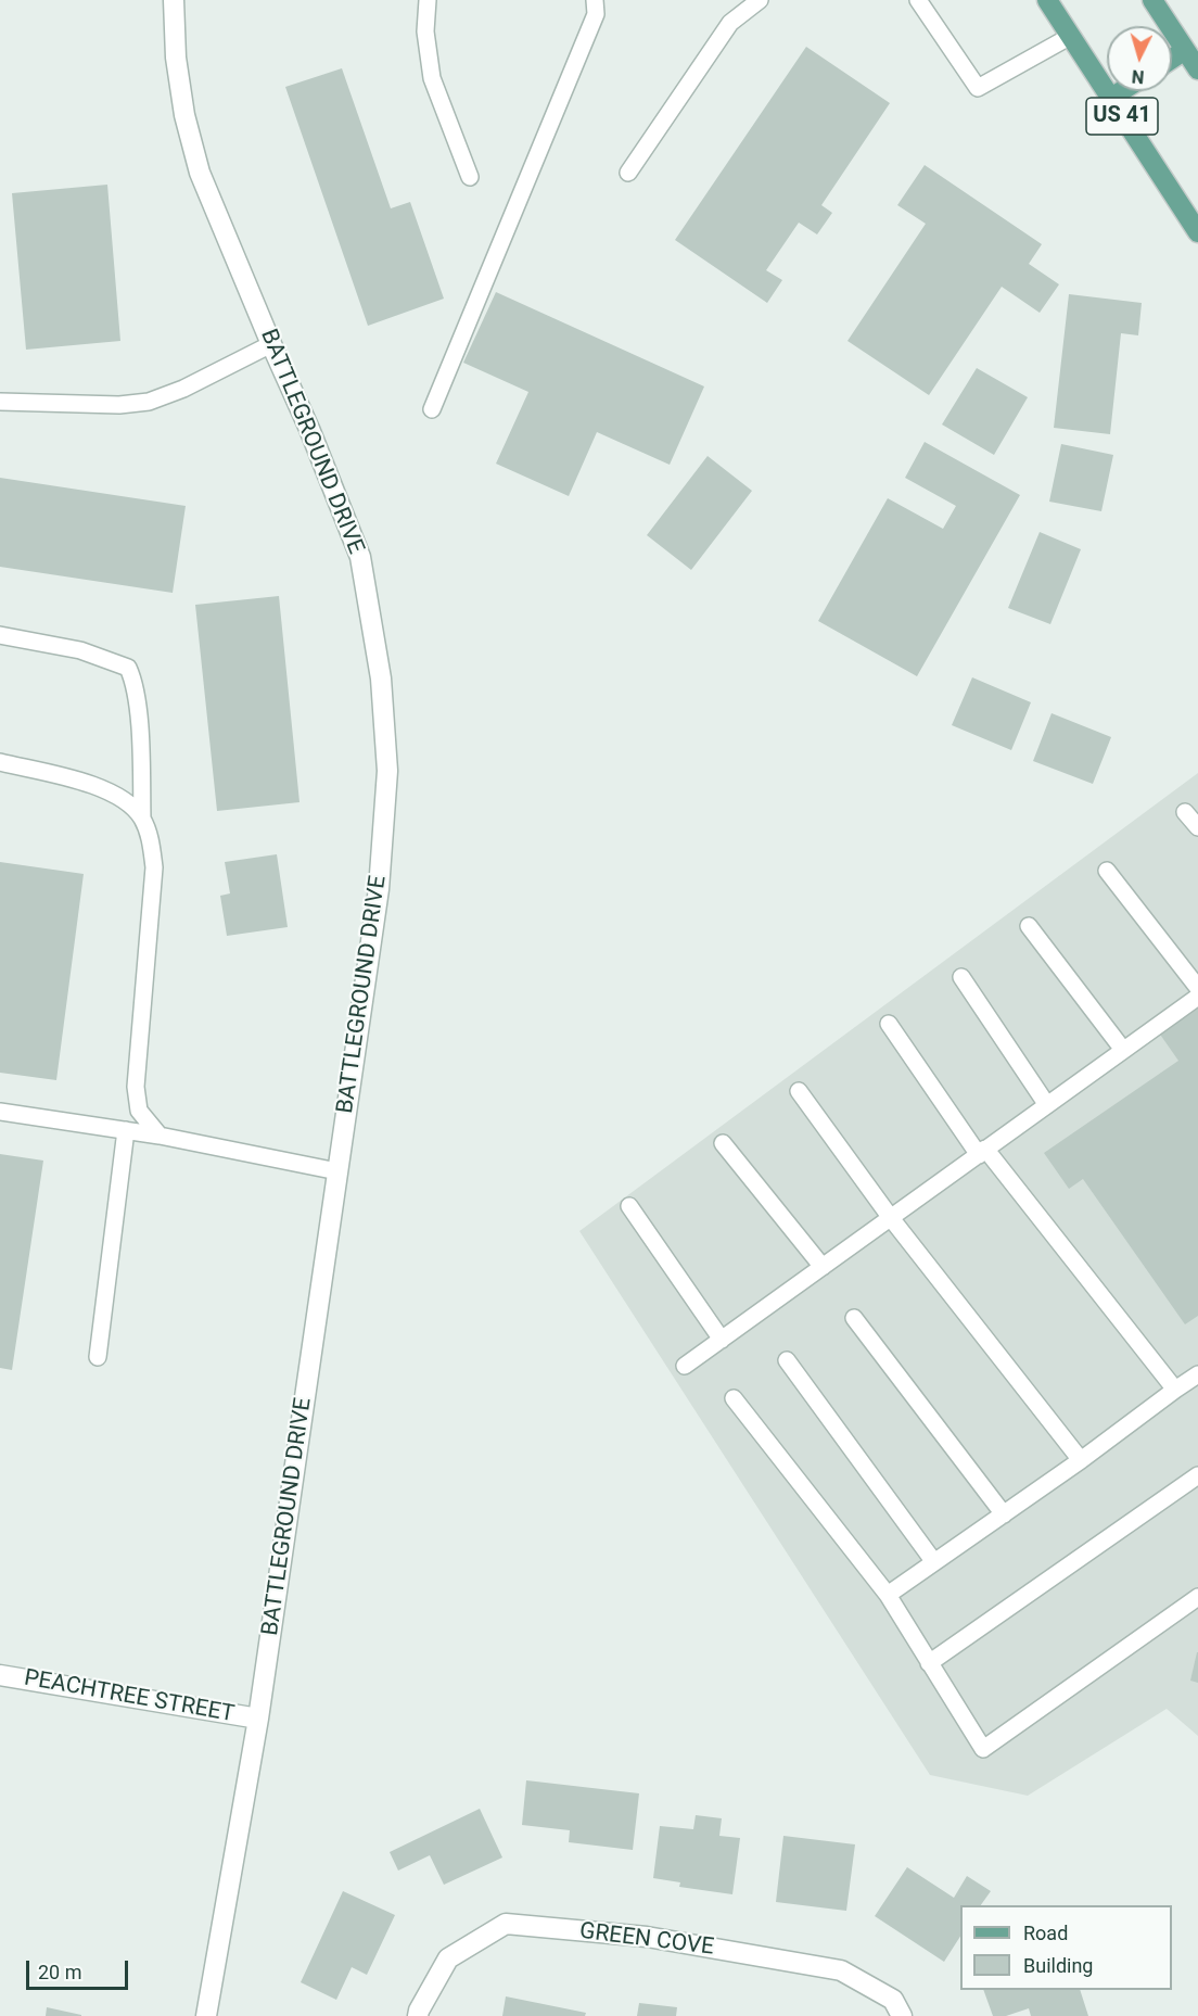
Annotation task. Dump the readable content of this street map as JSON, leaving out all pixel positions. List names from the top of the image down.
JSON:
{
  "streets": {
    "main road": ["US 41"],
    "street": ["BATTLEGROUND DRIVE", "PEACHTREE STREET", "GREEN COVE"]
  },
  "crossings": [
    ["BATTLEGROUND DRIVE", "PEACHTREE STREET"]
  ],
  "legend": ["Road", "Building"],
  "scale_bar": "20 m",
  "north": "bottom"
}
